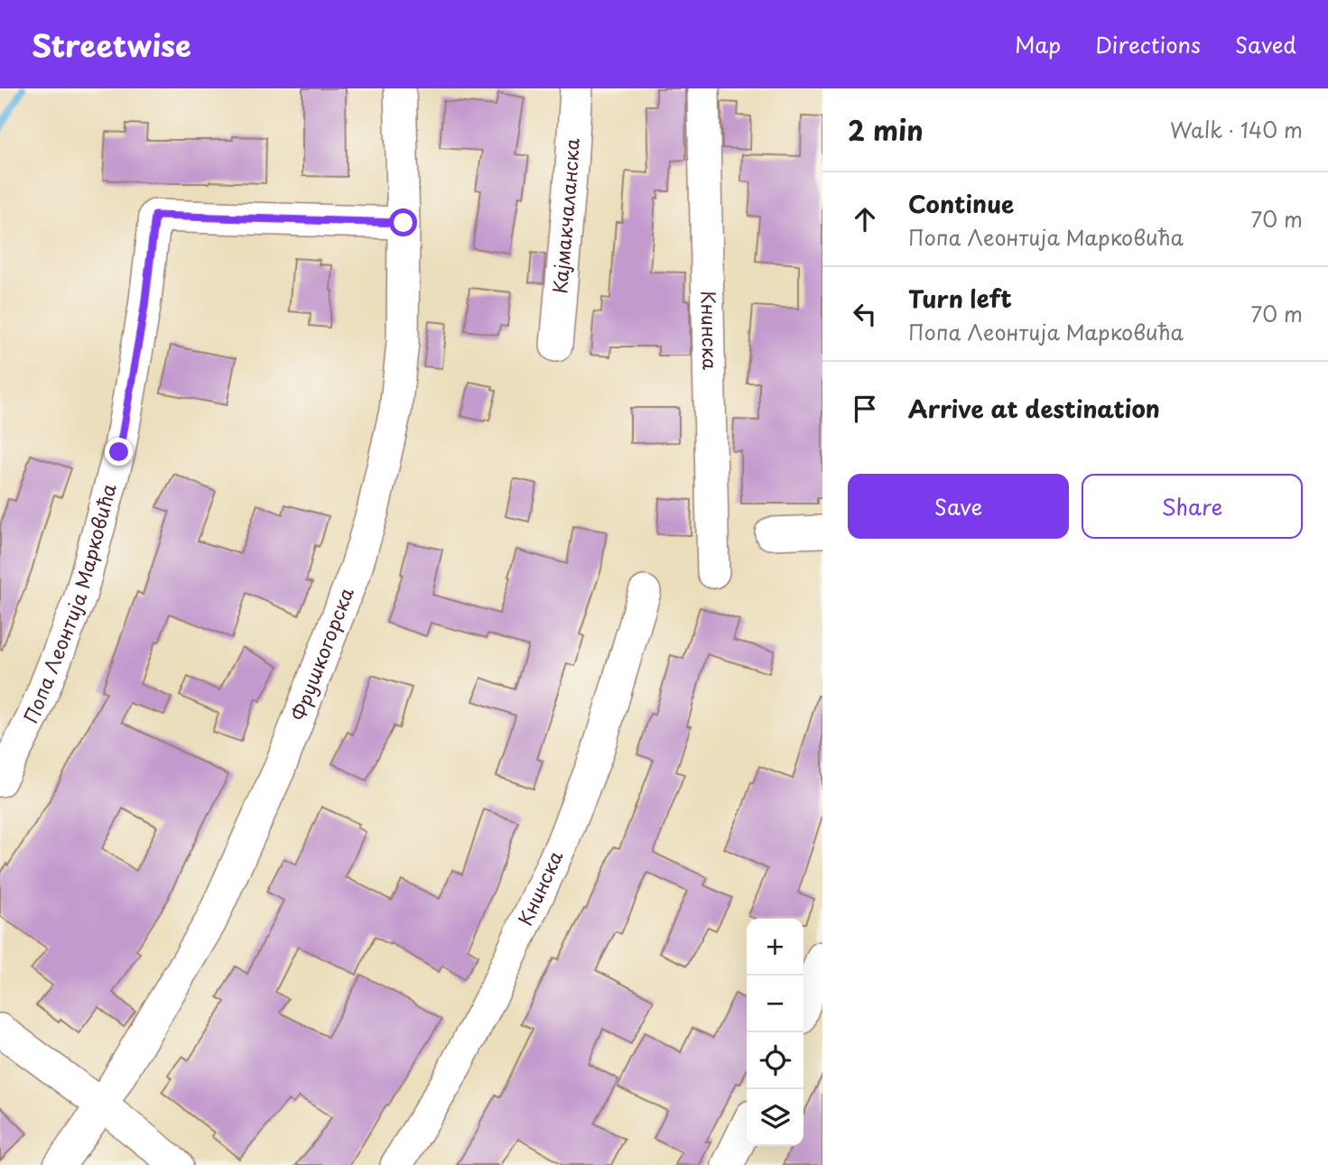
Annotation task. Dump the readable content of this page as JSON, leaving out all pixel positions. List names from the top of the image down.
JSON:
{
  "streets": {
    "street": [
      "Кајмакчаланска",
      "Книнска",
      "Попа Леонтија Марковића",
      "Фрушкогорска"
    ]
  },
  "crossings": [
    ["Попа Леонтија Марковића", "Фрушкогорска"]
  ],
  "page": {
    "header": "Streetwise",
    "nav": ["Map", "Directions", "Saved"],
    "heading": ["2 min", "Walk · 140 m"],
    "list": [
      ["Continue", "Попа Леонтија Марковића", "70 m"],
      ["Turn left", "Попа Леонтија Марковића", "70 m"],
      "Arrive at destination"
    ],
    "buttons": ["Save", "Share"],
    "map_buttons": ["+", "−"]
  }
}
